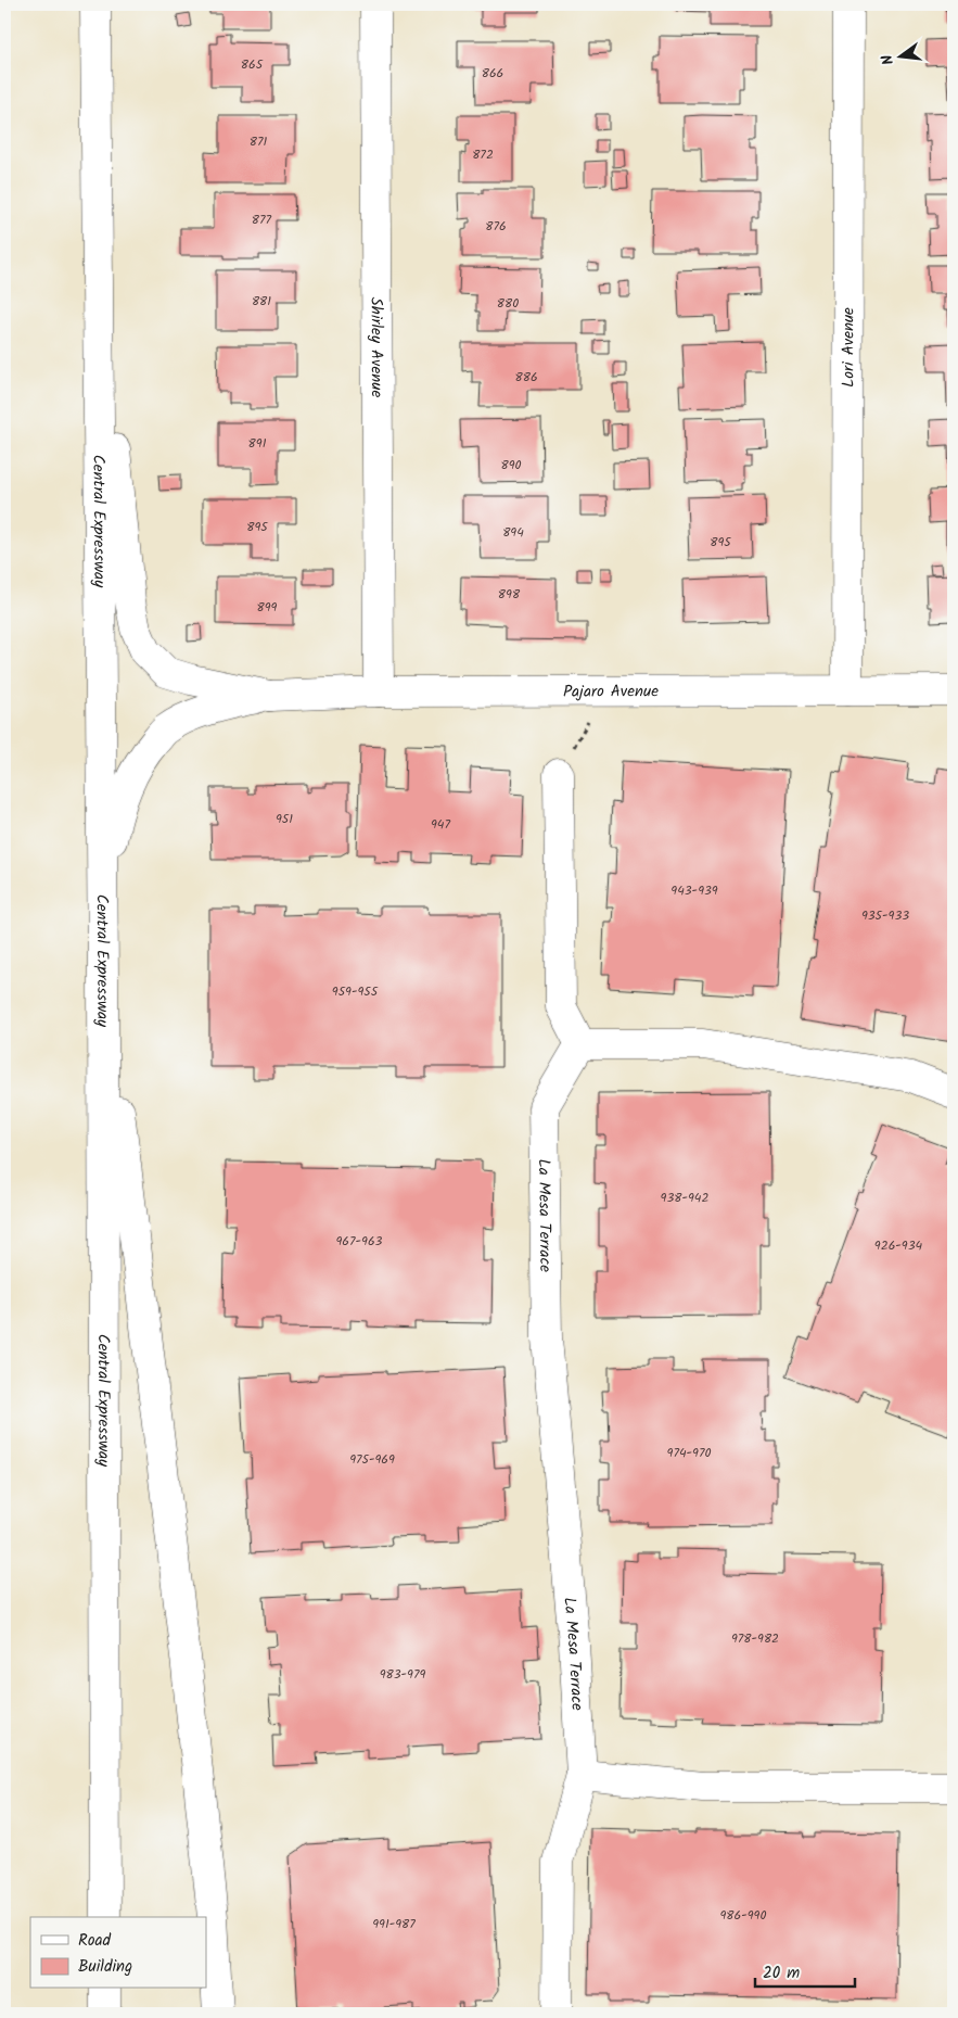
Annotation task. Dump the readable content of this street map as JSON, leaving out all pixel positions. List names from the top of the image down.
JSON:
{
  "streets": {
    "main road": [
      "Lori Avenue",
      "Shirley Avenue",
      "Central Expressway",
      "Pajaro Avenue",
      "La Mesa Terrace"
    ]
  },
  "crossings": [
    ["Lori Avenue", "Pajaro Avenue"],
    ["Shirley Avenue", "Pajaro Avenue"]
  ],
  "house_numbers": [
    "865",
    "866",
    "871",
    "872",
    "877",
    "876",
    "881",
    "880",
    "886",
    "891",
    "890",
    "895",
    "894",
    "895",
    "898",
    "899",
    "951",
    "947",
    "943-939",
    "935-933",
    "959-955",
    "938-942",
    "967-963",
    "926-934",
    "974-970",
    "975-969",
    "978-982",
    "983-979",
    "986-990",
    "991-987"
  ],
  "legend": ["Road", "Building"],
  "scale_bar": "20 m",
  "north": "left"
}
